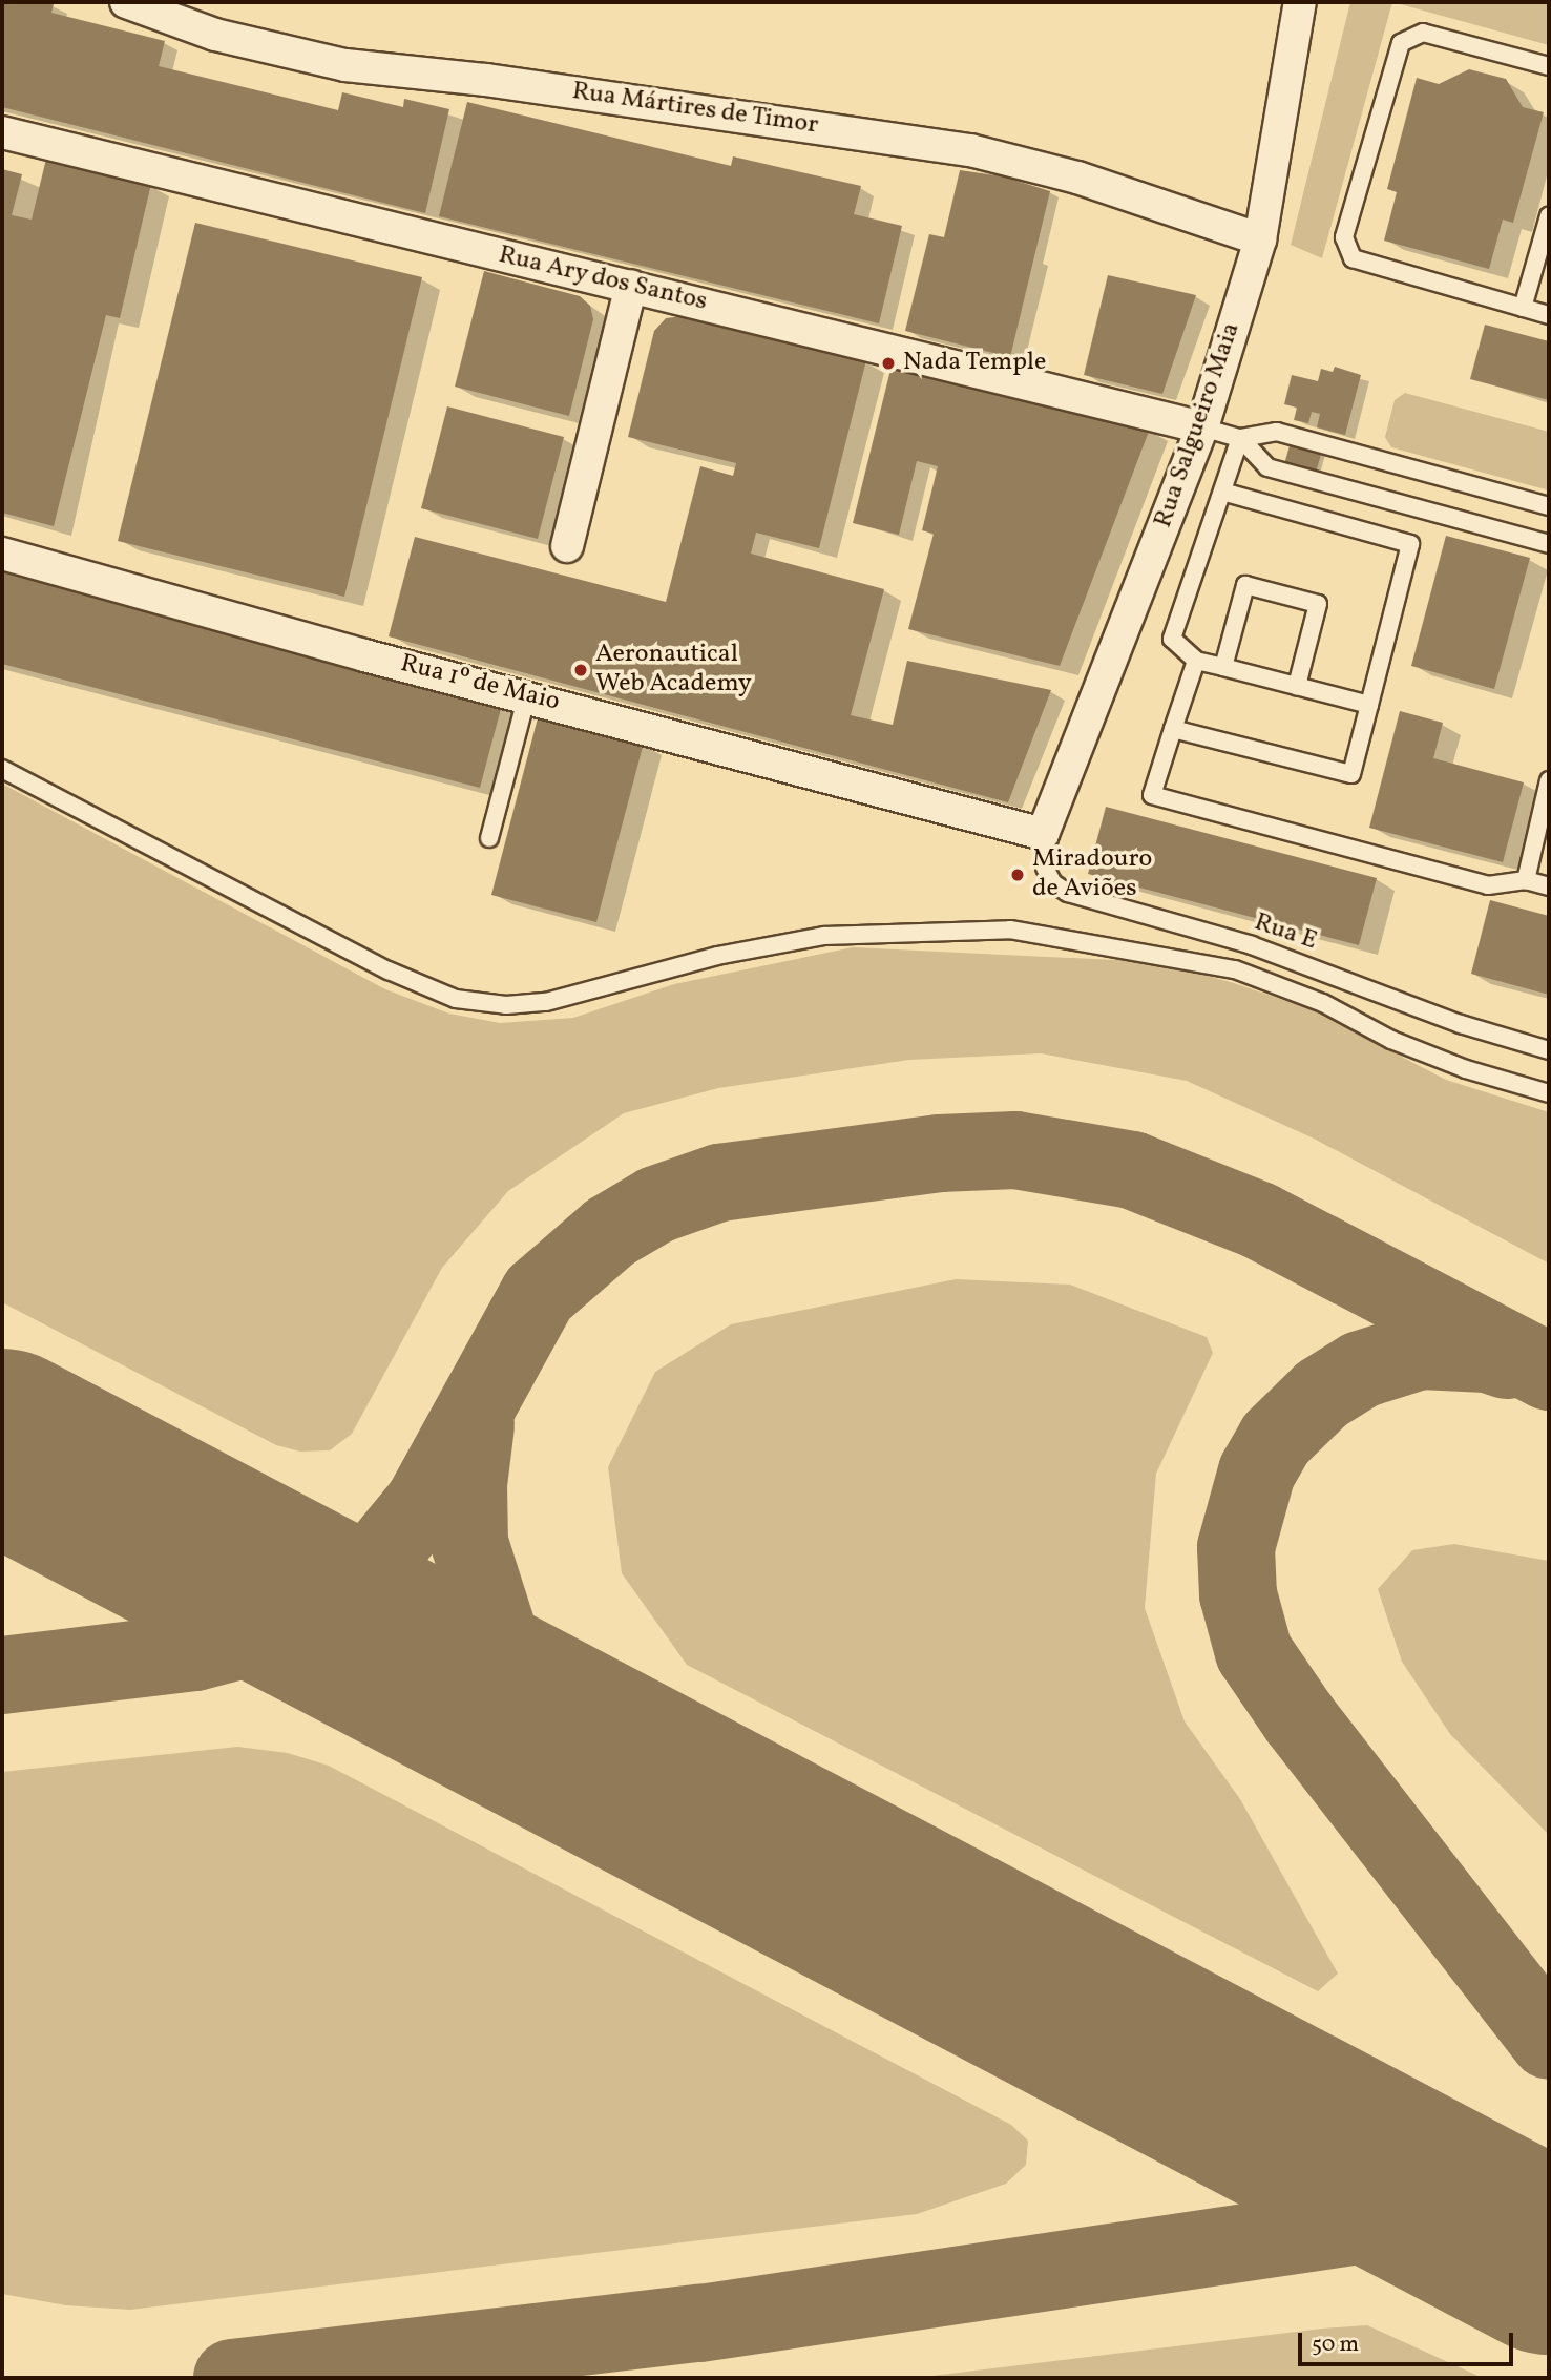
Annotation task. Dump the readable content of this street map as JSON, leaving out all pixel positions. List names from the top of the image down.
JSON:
{
  "streets": {
    "street": [
      "Rua Mártires de Timor",
      "Rua Ary dos Santos",
      "Rua Salgueiro Maia",
      "Rua 1º de Maio"
    ],
    "lane": ["Rua E"]
  },
  "crossings": [
    ["Rua Mártires de Timor", "Rua Salgueiro Maia"],
    ["Rua Ary dos Santos", "Rua Salgueiro Maia"],
    ["Rua Salgueiro Maia", "Rua 1º de Maio"],
    ["Rua Salgueiro Maia", "Rua E"],
    ["Rua 1º de Maio", "Rua E"]
  ],
  "places": ["Nada Temple", "Aeronautical Web Academy", "Miradouro de Aviões"],
  "scale_bar": "50 m"
}
